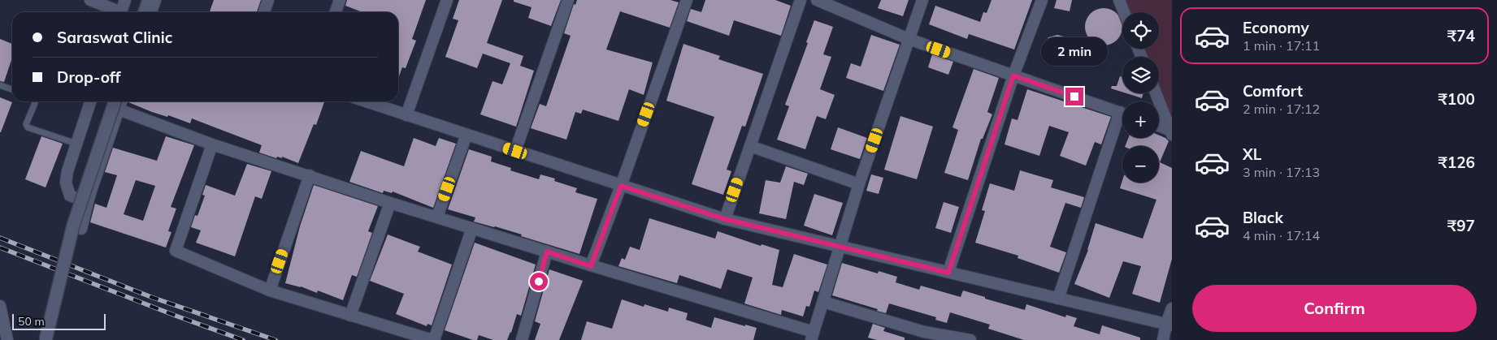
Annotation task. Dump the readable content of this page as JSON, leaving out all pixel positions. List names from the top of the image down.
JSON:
{
  "scale_bar": "50 m",
  "page": {
    "list": [
      {
        "name": "Economy",
        "note": "1 min · 17:11",
        "value": "₹74"
      },
      {
        "name": "Comfort",
        "note": "2 min · 17:12",
        "value": "₹100"
      },
      {
        "name": "XL",
        "note": "3 min · 17:13",
        "value": "₹126"
      },
      {
        "name": "Black",
        "note": "4 min · 17:14",
        "value": "₹97"
      }
    ],
    "map_buttons": ["+", "−"],
    "banner": ["Saraswat Clinic", "Drop-off"],
    "bubble": "2 min",
    "buttons": "Confirm",
    "scale": "50 m"
  }
}
